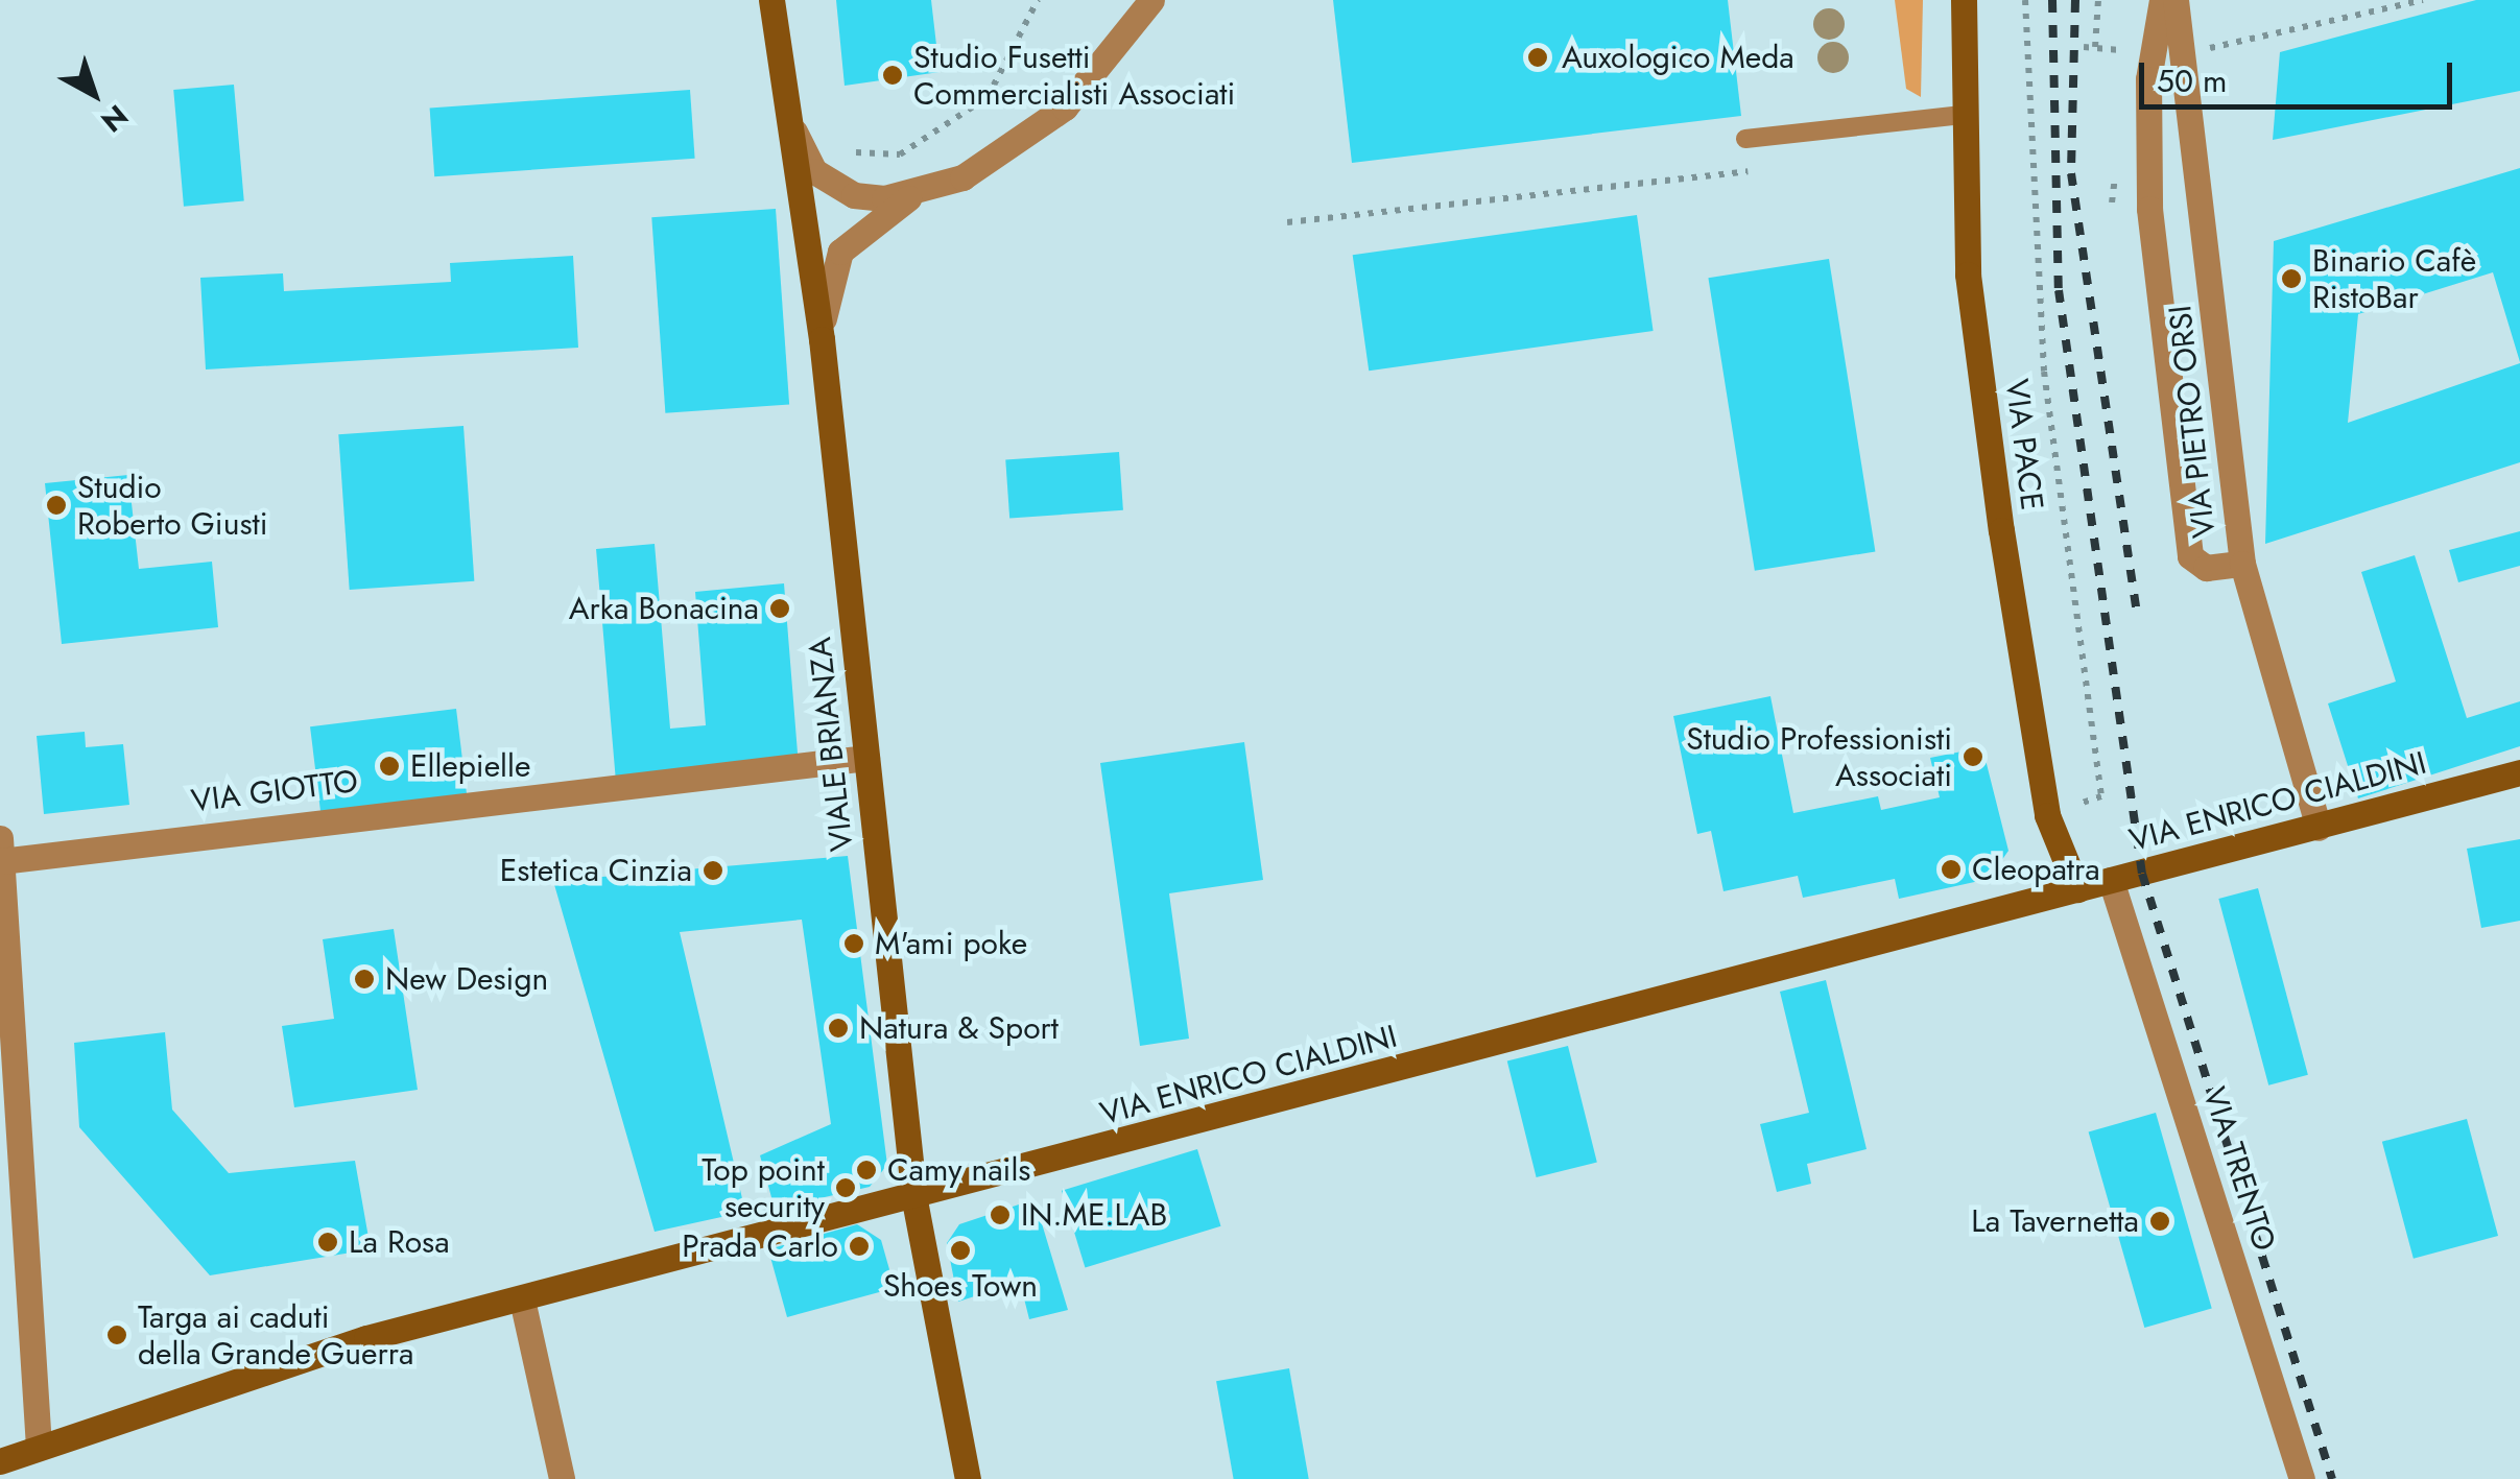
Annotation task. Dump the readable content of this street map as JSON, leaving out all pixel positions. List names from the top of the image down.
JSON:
{
  "streets": {
    "street": [
      "VIA PIETRO ORSI",
      "VIA PACE",
      "VIALE BRIANZA",
      "VIA GIOTTO",
      "VIA ENRICO CIALDINI",
      "VIA TRENTO"
    ]
  },
  "crossings": [
    ["VIA PIETRO ORSI", "VIA ENRICO CIALDINI"],
    ["VIA PACE", "VIA ENRICO CIALDINI"],
    ["VIALE BRIANZA", "VIA GIOTTO"],
    ["VIALE BRIANZA", "VIA ENRICO CIALDINI"],
    ["VIA ENRICO CIALDINI", "VIA TRENTO"]
  ],
  "places": [
    "Auxologico Meda",
    "Studio Fusetti Commercialisti Associati",
    "Binario Cafè RistoBar",
    "Studio Roberto Giusti",
    "Arka Bonacina",
    "Studio Professionisti Associati",
    "Ellepielle",
    "Cleopatra",
    "Estetica Cinzia",
    "M'ami poke",
    "New Design",
    "Natura & Sport",
    "Camy nails",
    "Top point security",
    "IN.ME.LAB",
    "La Tavernetta",
    "La Rosa",
    "Prada Carlo",
    "Shoes Town",
    "Targa ai caduti della Grande Guerra"
  ],
  "scale_bar": "50 m",
  "north": "bottom right"
}
